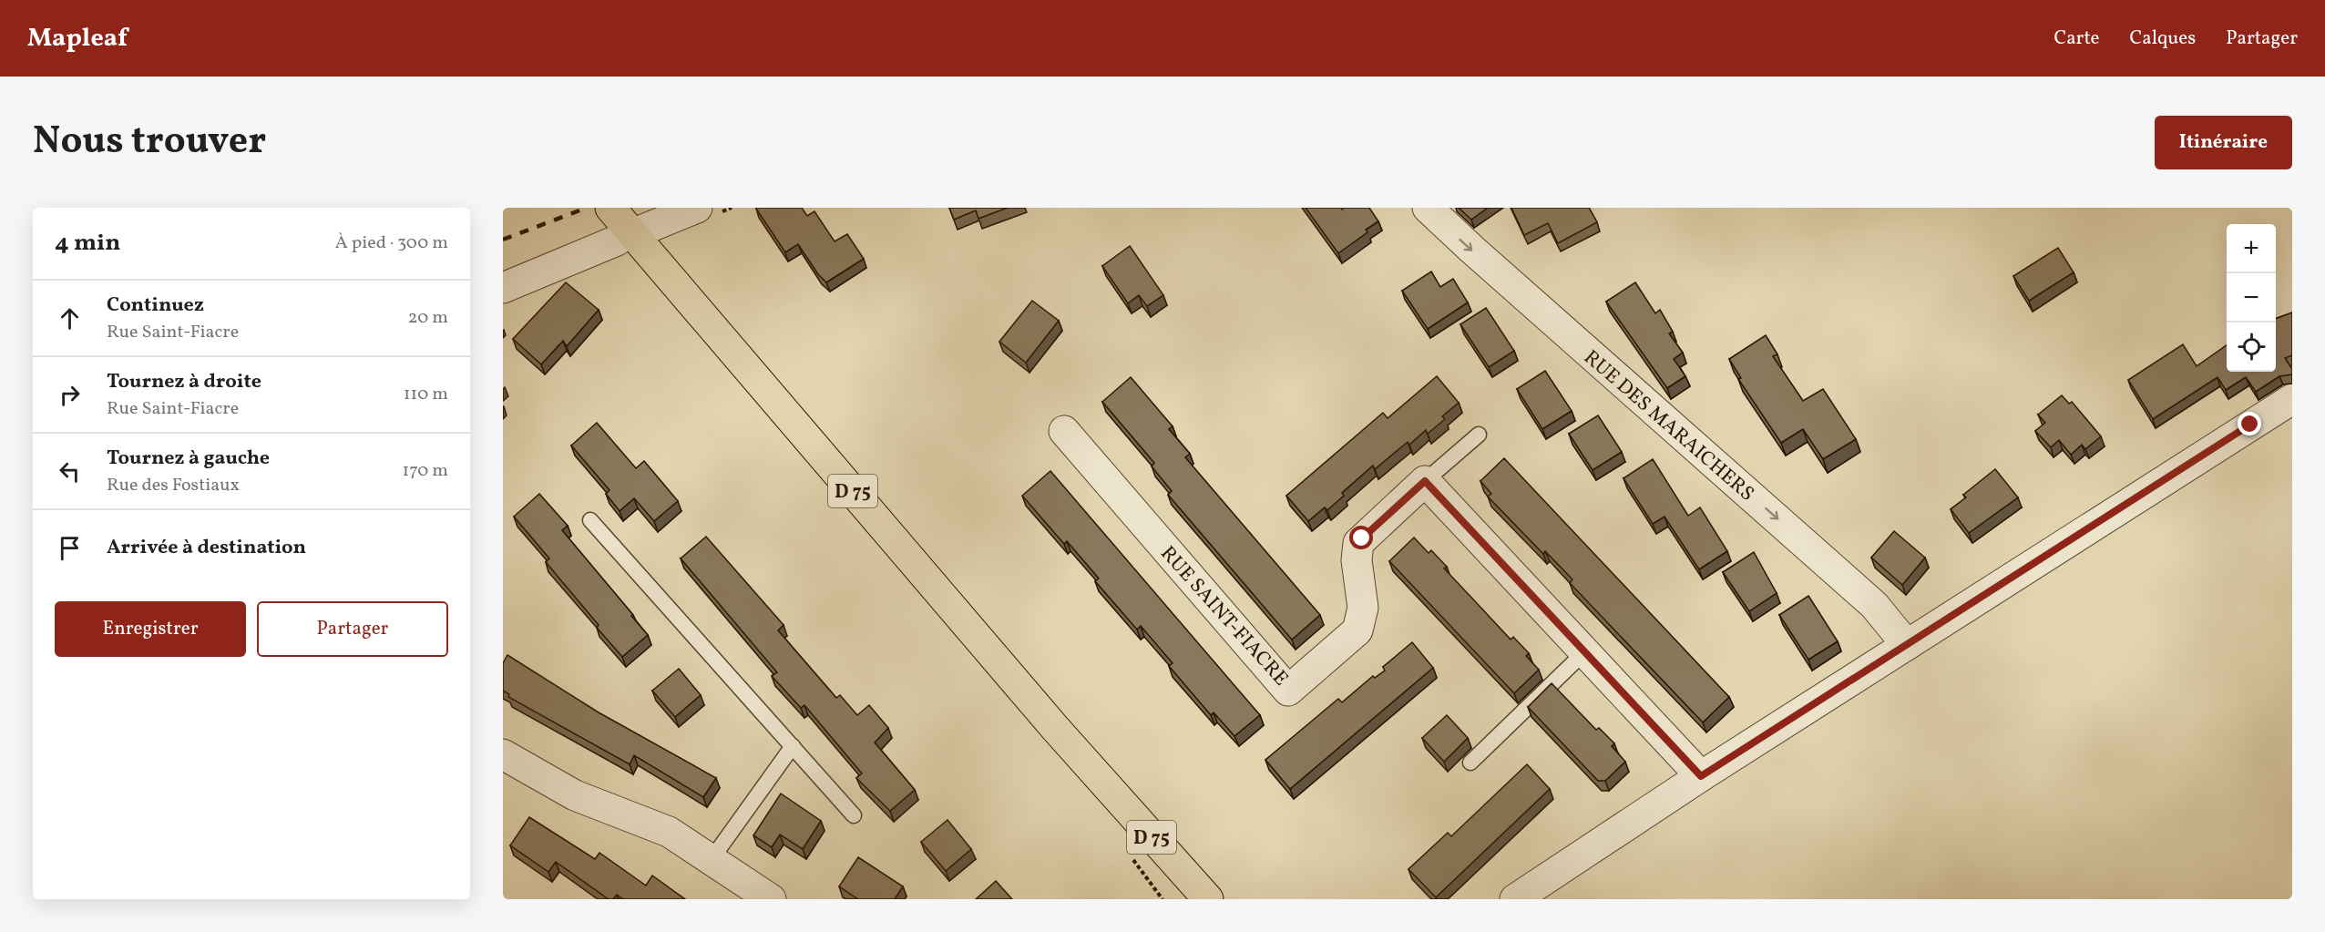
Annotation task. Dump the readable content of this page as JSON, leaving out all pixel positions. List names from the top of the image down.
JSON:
{
  "streets": {
    "main road": ["D 75"],
    "street": ["RUE DES MARAICHERS", "RUE SAINT-FIACRE"]
  },
  "page": {
    "header": "Mapleaf",
    "nav": ["Carte", "Calques", "Partager"],
    "title": "Nous trouver",
    "buttons": [
      "Itinéraire",
      ["Enregistrer", "Partager"]
    ],
    "heading": ["4 min", "À pied · 300 m"],
    "map_buttons": ["+", "−"],
    "list": [
      ["Continuez", "Rue Saint-Fiacre", "20 m"],
      ["Tournez à droite", "Rue Saint-Fiacre", "110 m"],
      ["Tournez à gauche", "Rue des Fostiaux", "170 m"],
      "Arrivée à destination"
    ]
  }
}
